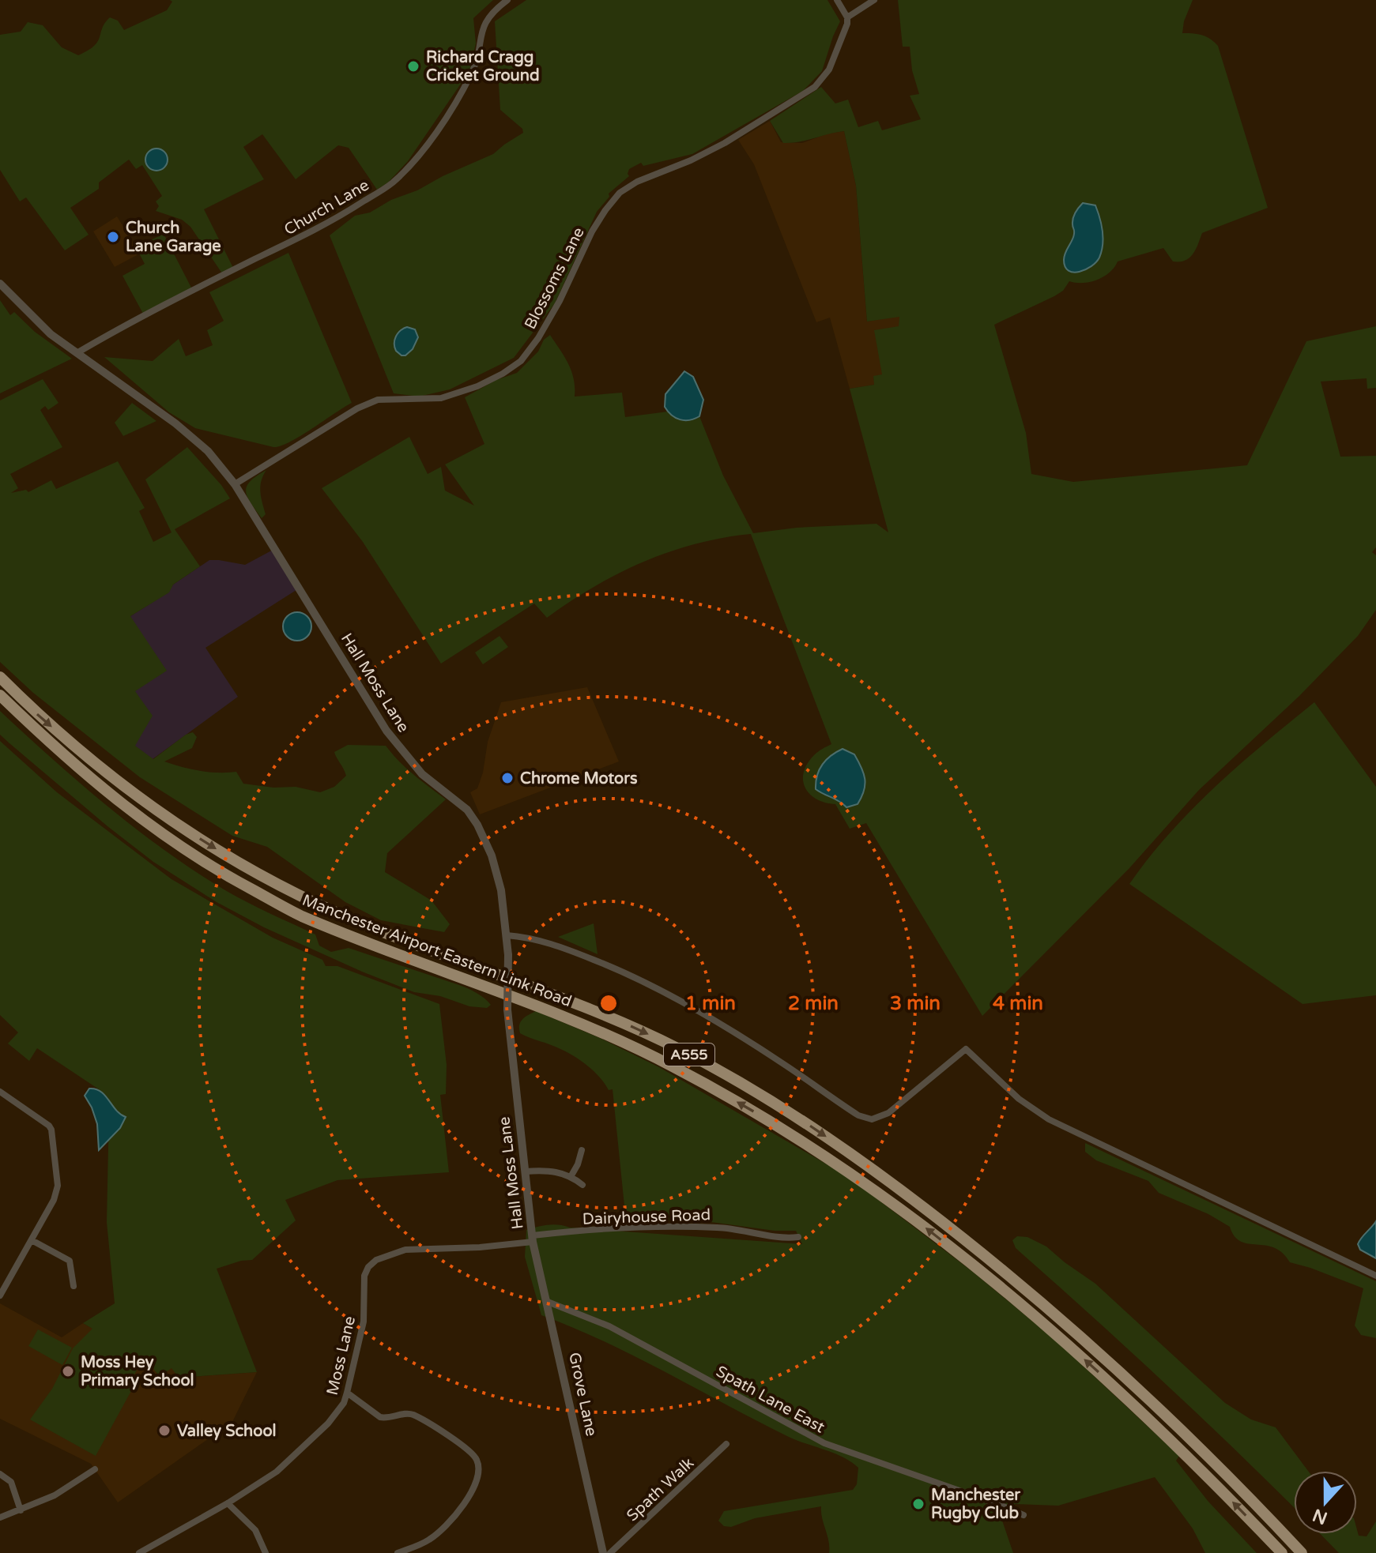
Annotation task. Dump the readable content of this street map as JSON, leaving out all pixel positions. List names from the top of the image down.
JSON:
{
  "streets": {
    "highway": ["Manchester Airport Eastern Link Road", "A555"],
    "street": [
      "Church Lane",
      "Blossoms Lane",
      "Hall Moss Lane",
      "Dairyhouse Road",
      "Moss Lane",
      "Grove Lane",
      "Spath Lane East",
      "Spath Walk"
    ]
  },
  "crossings": [
    ["Church Lane", "Hall Moss Lane"],
    ["Blossoms Lane", "Hall Moss Lane"],
    ["Hall Moss Lane", "Dairyhouse Road"],
    ["Hall Moss Lane", "Moss Lane"],
    ["Hall Moss Lane", "Grove Lane"],
    ["Dairyhouse Road", "Moss Lane"],
    ["Dairyhouse Road", "Grove Lane"],
    ["Moss Lane", "Grove Lane"],
    ["Grove Lane", "Spath Lane East"]
  ],
  "places": [
    "Richard Cragg Cricket Ground",
    "Church Lane Garage",
    "Chrome Motors",
    "Moss Hey Primary School",
    "Valley School",
    "Manchester Rugby Club"
  ],
  "north": "bottom",
  "rings": [
    "1 min",
    "2 min",
    "3 min",
    "4 min"
  ]
}
